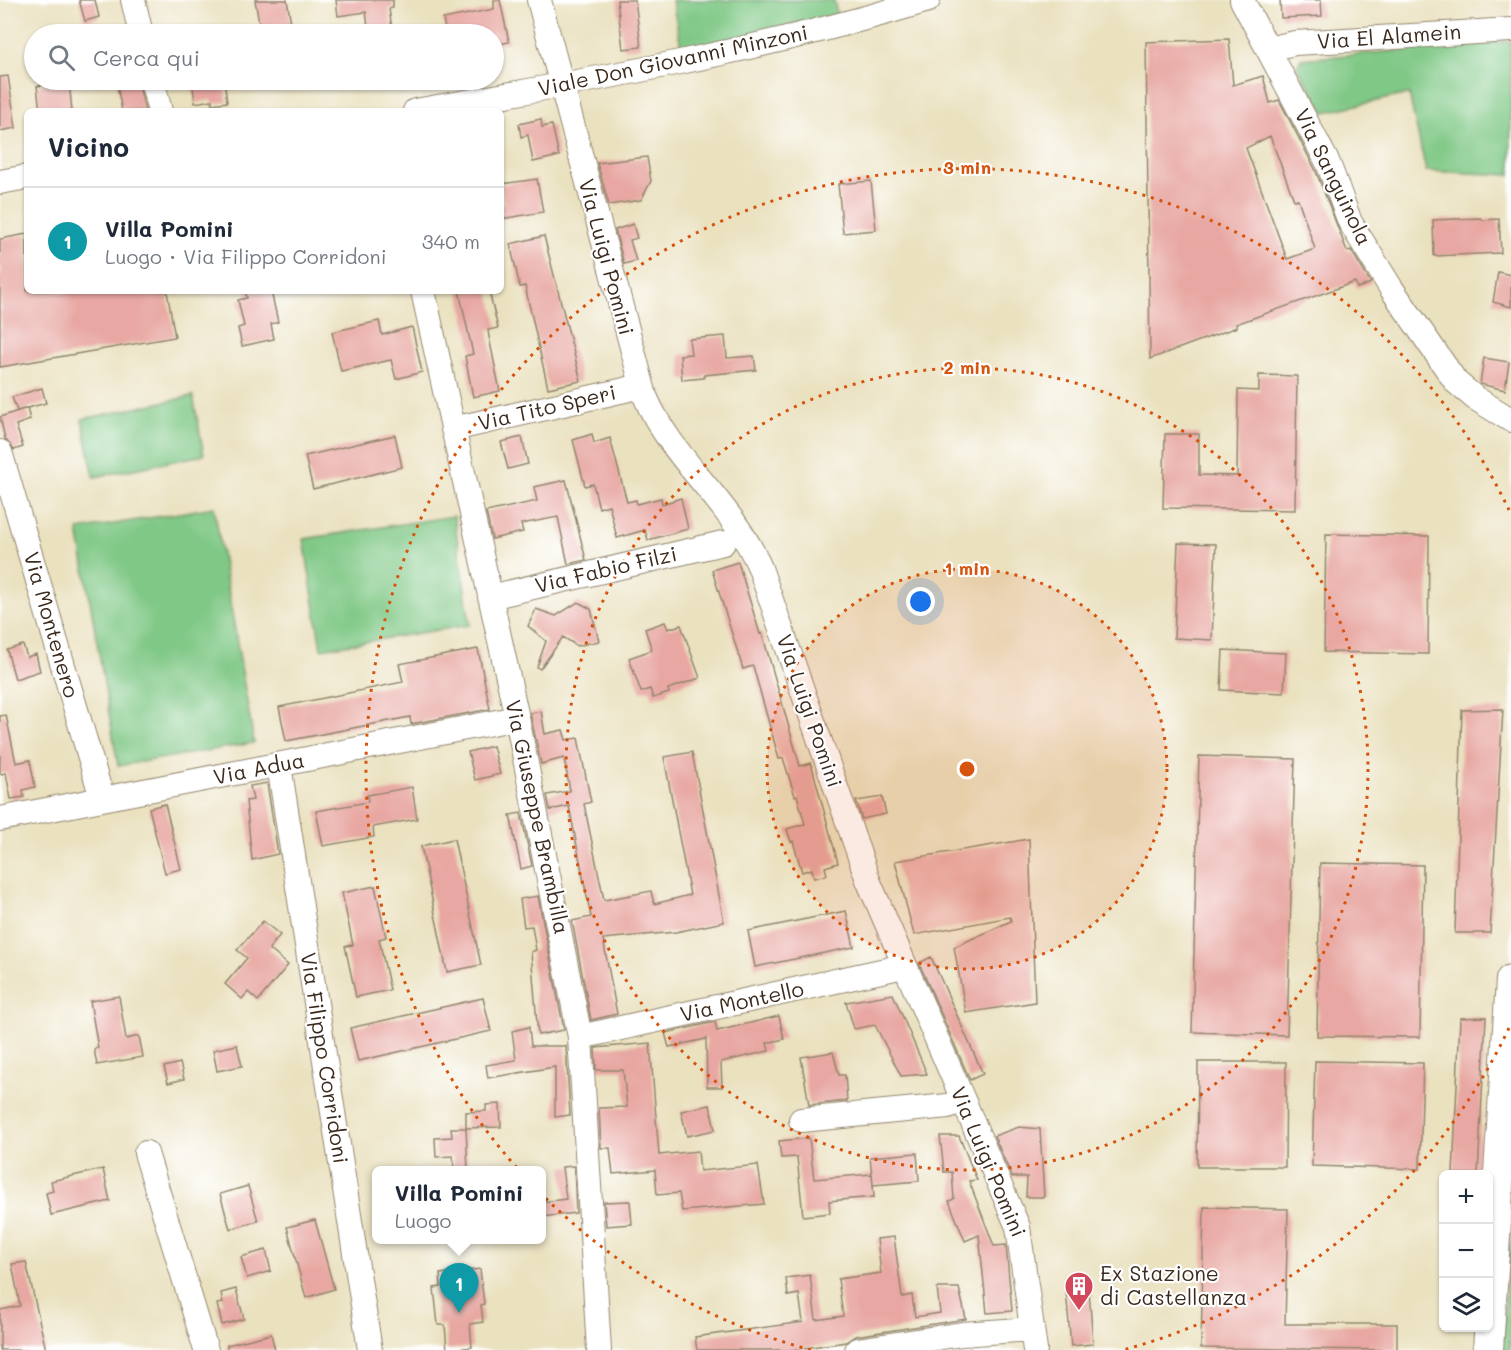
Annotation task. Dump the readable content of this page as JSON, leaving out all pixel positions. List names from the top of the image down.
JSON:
{
  "streets": {
    "street": [
      "Via El Alamein",
      "Viale Don Giovanni Minzoni",
      "Via Sanguinola",
      "Via Luigi Pomini",
      "Via Tito Speri",
      "Via Fabio Filzi",
      "Via Montenero",
      "Via Adua",
      "Via Giuseppe Brambilla",
      "Via Montello",
      "Via Filippo Corridoni"
    ]
  },
  "crossings": [
    ["Via El Alamein", "Via Sanguinola"],
    ["Viale Don Giovanni Minzoni", "Via Luigi Pomini"],
    ["Via Luigi Pomini", "Via Tito Speri"],
    ["Via Luigi Pomini", "Via Montello"],
    ["Via Tito Speri", "Via Giuseppe Brambilla"],
    ["Via Fabio Filzi", "Via Giuseppe Brambilla"],
    ["Via Montenero", "Via Adua"],
    ["Via Adua", "Via Giuseppe Brambilla"],
    ["Via Adua", "Via Filippo Corridoni"],
    ["Via Giuseppe Brambilla", "Via Montello"]
  ],
  "places": {
    "building": ["Ex Stazione di Castellanza"]
  },
  "page": {
    "search": "Cerca qui",
    "heading": "Vicino",
    "list": [
      {
        "mark": "1",
        "name": "Villa Pomini",
        "note": "Luogo · Via Filippo Corridoni",
        "value": "340 m"
      }
    ],
    "popup": ["Villa Pomini", "Luogo"],
    "map_buttons": ["+", "−"],
    "pins": "1"
  },
  "rings": ["3 min", "2 min", "1 min"]
}
